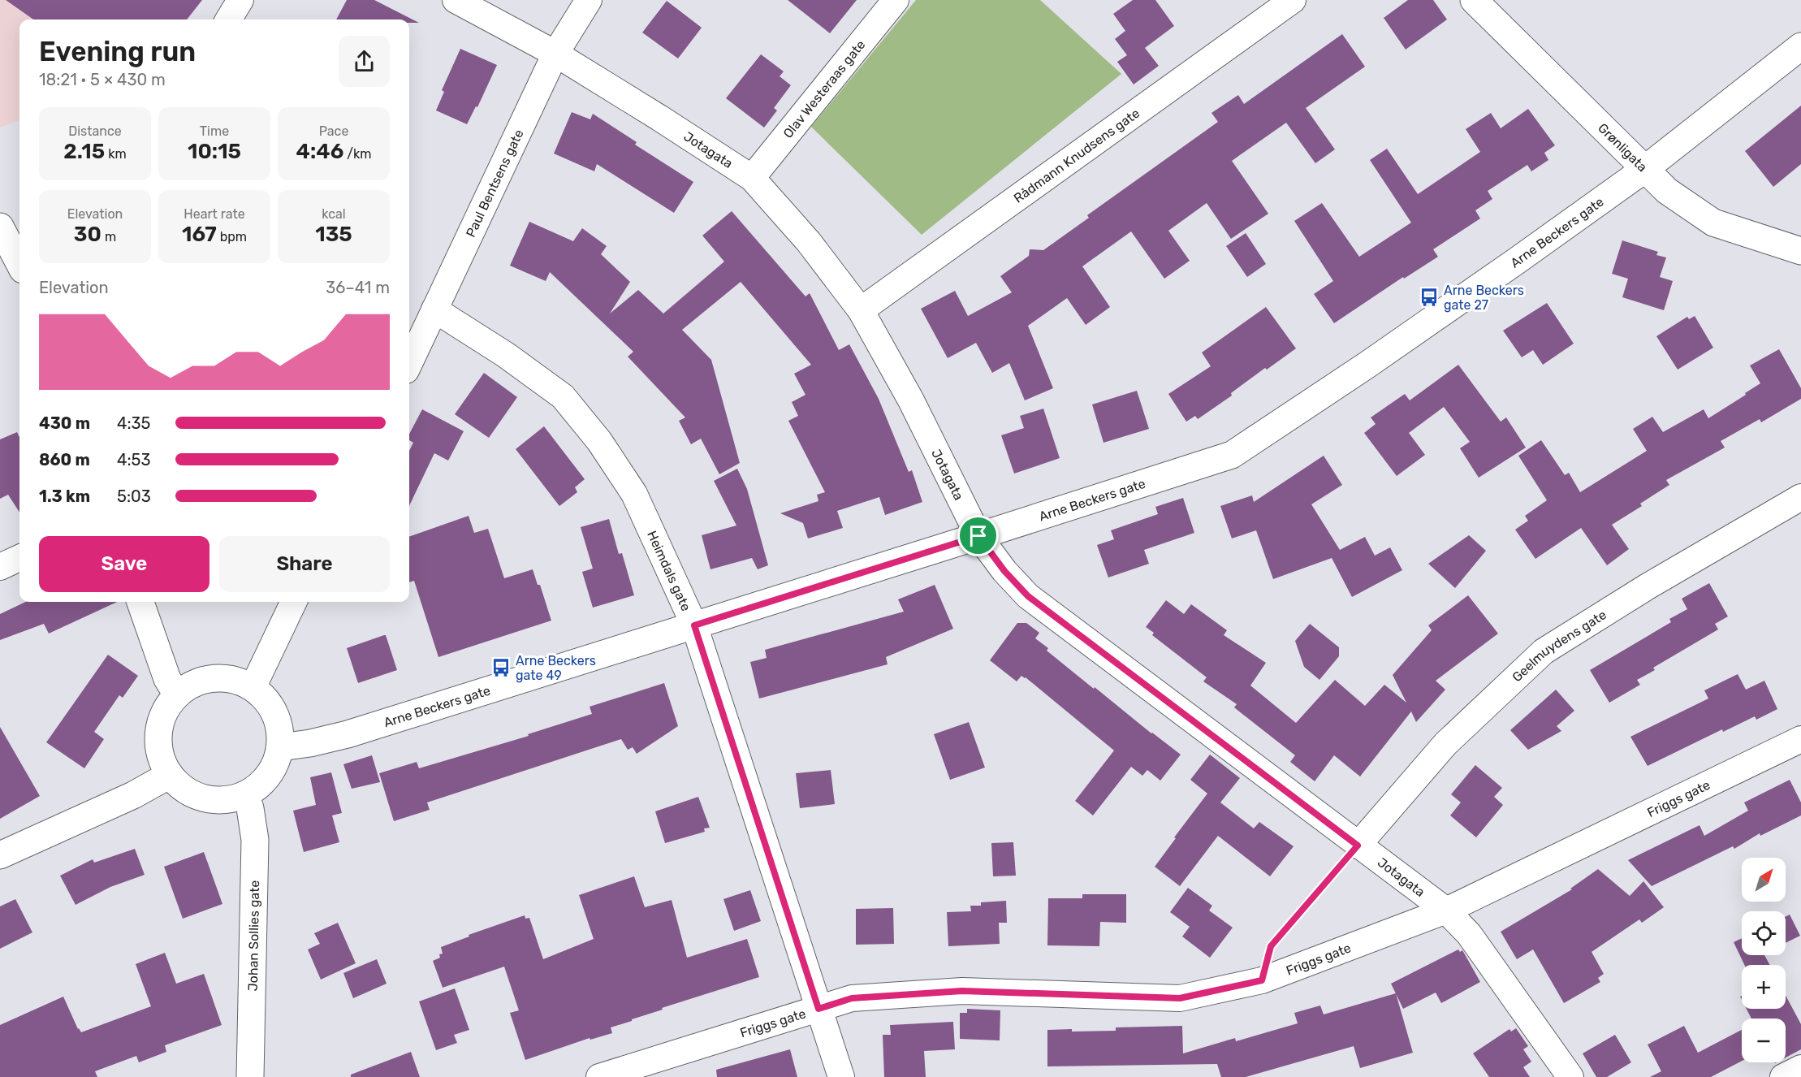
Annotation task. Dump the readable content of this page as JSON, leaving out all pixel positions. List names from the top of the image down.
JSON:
{
  "streets": {
    "main road": ["Grønligata", "Arne Beckers gate", "Johan Sollies gate"],
    "street": [
      "Olav Westeraas gate",
      "Jotagata",
      "Rådmann Knudsens gate",
      "Paul Bentsens gate",
      "Heimdals gate",
      "Geelmuydens gate",
      "Friggs gate"
    ]
  },
  "crossings": [
    ["Olav Westeraas gate", "Jotagata"],
    ["Grønligata", "Arne Beckers gate"],
    ["Jotagata", "Rådmann Knudsens gate"],
    ["Jotagata", "Paul Bentsens gate"],
    ["Jotagata", "Arne Beckers gate"],
    ["Jotagata", "Geelmuydens gate"],
    ["Jotagata", "Friggs gate"],
    ["Paul Bentsens gate", "Heimdals gate"],
    ["Arne Beckers gate", "Heimdals gate"],
    ["Arne Beckers gate", "Johan Sollies gate"],
    ["Heimdals gate", "Friggs gate"]
  ],
  "places": {
    "bus stop": ["Arne Beckers gate 27", "Arne Beckers gate 49"]
  },
  "north": "top right",
  "page": {
    "heading": ["Evening run", "18:21 · 5 × 430 m"],
    "stats": [
      ["Distance", "2.15 km"],
      ["Time", "10:15"],
      ["Pace", "4:46 /km"],
      ["Elevation", "30 m"],
      ["Heart rate", "167 bpm"],
      ["kcal", "135"]
    ],
    "chart": ["Elevation", "36–41 m"],
    "list": [
      {
        "name": "430 m",
        "note": "4:35"
      },
      {
        "name": "860 m",
        "note": "4:53"
      },
      {
        "name": "1.3 km",
        "note": "5:03"
      }
    ],
    "buttons": ["Save", "Share"],
    "map_buttons": ["+", "−"]
  }
}
